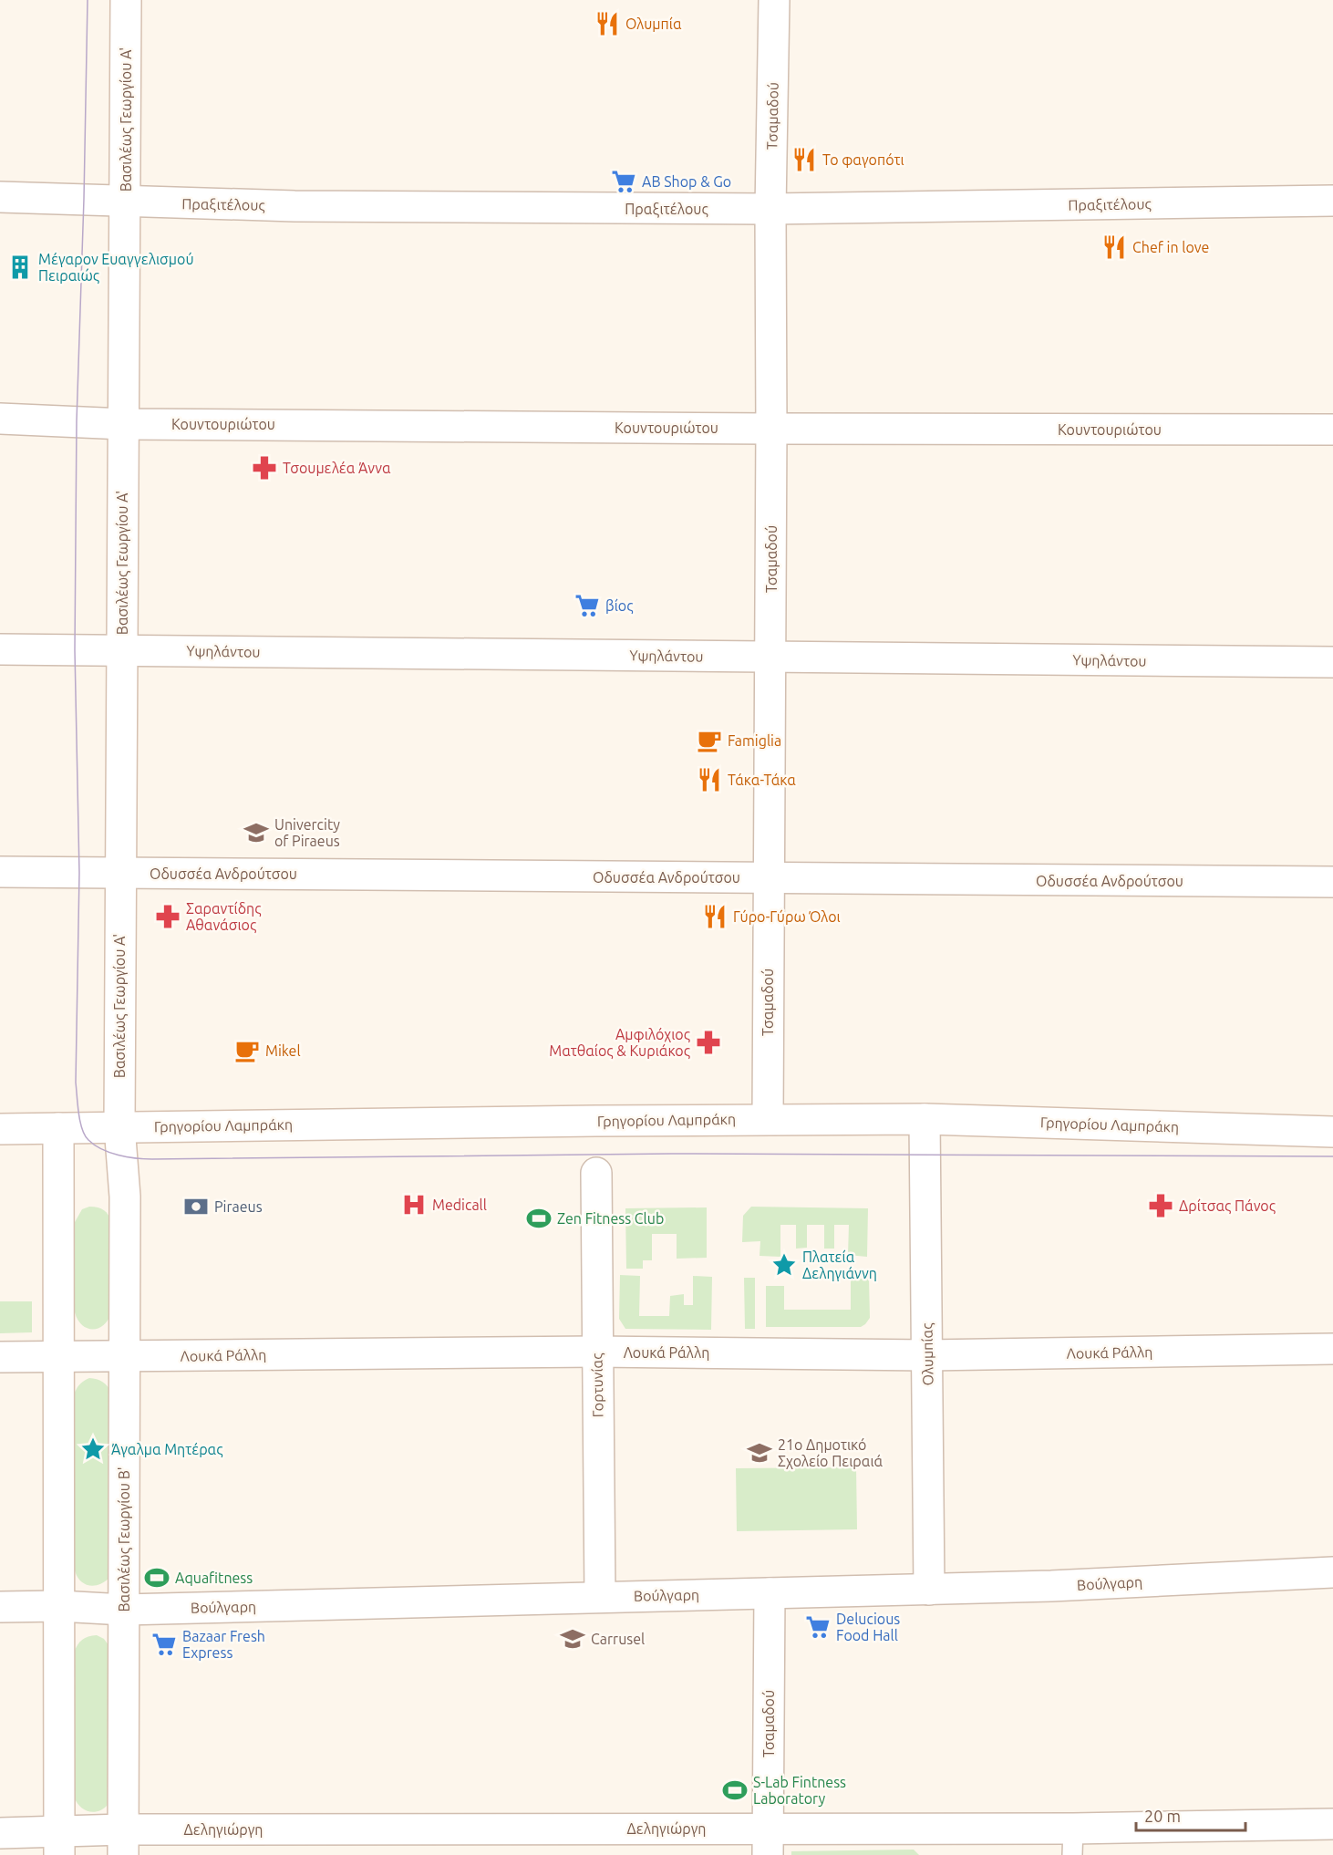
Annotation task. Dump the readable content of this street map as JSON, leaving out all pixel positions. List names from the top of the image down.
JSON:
{
  "streets": {
    "street": [
      "Τσαμαδού",
      "Βασιλέως Γεωργίου Α'",
      "Πραξιτέλους",
      "Κουντουριώτου",
      "Υψηλάντου",
      "Οδυσσέα Ανδρούτσου",
      "Γρηγορίου Λαμπράκη",
      "Λουκά Ράλλη",
      "Ολυμπίας",
      "Γορτυνίας",
      "Βασιλέως Γεωργίου Β'",
      "Βούλγαρη",
      "Δεληγιώργη"
    ]
  },
  "crossings": [
    ["Τσαμαδού", "Πραξιτέλους"],
    ["Τσαμαδού", "Κουντουριώτου"],
    ["Τσαμαδού", "Υψηλάντου"],
    ["Τσαμαδού", "Οδυσσέα Ανδρούτσου"],
    ["Τσαμαδού", "Γρηγορίου Λαμπράκη"],
    ["Τσαμαδού", "Βούλγαρη"],
    ["Τσαμαδού", "Δεληγιώργη"],
    ["Βασιλέως Γεωργίου Α'", "Πραξιτέλους"],
    ["Βασιλέως Γεωργίου Α'", "Κουντουριώτου"],
    ["Βασιλέως Γεωργίου Α'", "Υψηλάντου"],
    ["Βασιλέως Γεωργίου Α'", "Οδυσσέα Ανδρούτσου"],
    ["Βασιλέως Γεωργίου Α'", "Γρηγορίου Λαμπράκη"],
    ["Βασιλέως Γεωργίου Α'", "Βασιλέως Γεωργίου Β'"],
    ["Γρηγορίου Λαμπράκη", "Ολυμπίας"],
    ["Γρηγορίου Λαμπράκη", "Βασιλέως Γεωργίου Β'"],
    ["Λουκά Ράλλη", "Ολυμπίας"],
    ["Λουκά Ράλλη", "Γορτυνίας"],
    ["Λουκά Ράλλη", "Βασιλέως Γεωργίου Β'"],
    ["Ολυμπίας", "Βούλγαρη"],
    ["Γορτυνίας", "Βούλγαρη"],
    ["Βασιλέως Γεωργίου Β'", "Βούλγαρη"],
    ["Βασιλέως Γεωργίου Β'", "Δεληγιώργη"]
  ],
  "places": {
    "restaurant": [
      "Ολυμπία",
      "Το φαγοπότι",
      "Chef in love",
      "Τάκα-Τάκα",
      "Γύρο-Γύρω Όλοι"
    ],
    "supermarket": [
      "AB Shop & Go",
      "βίος",
      "Delucious Food Hall",
      "Bazaar Fresh Express"
    ],
    "building": ["Μέγαρον Ευαγγελισμού Πειραιώς"],
    "pharmacy": [
      "Τσουμελέα Άννα",
      "Σαραντίδης Αθανάσιος",
      "Αμφιλόχιος Ματθαίος & Κυριάκος",
      "Δρίτσας Πάνος"
    ],
    "cafe": ["Famiglia", "Mikel"],
    "school or university": ["Univercity of Piraeus", "21ο Δημοτικό Σχολείο Πειραιά", "Carrusel"],
    "hospital": ["Medicall"],
    "bank": ["Piraeus"],
    "sports": ["Zen Fitness Club", "Aquafitness", "S-Lab Fintness Laboratory"],
    "place": ["Πλατεία Δεληγιάννη", "Άγαλμα Μητέρας"]
  },
  "scale_bar": "20 m"
}
